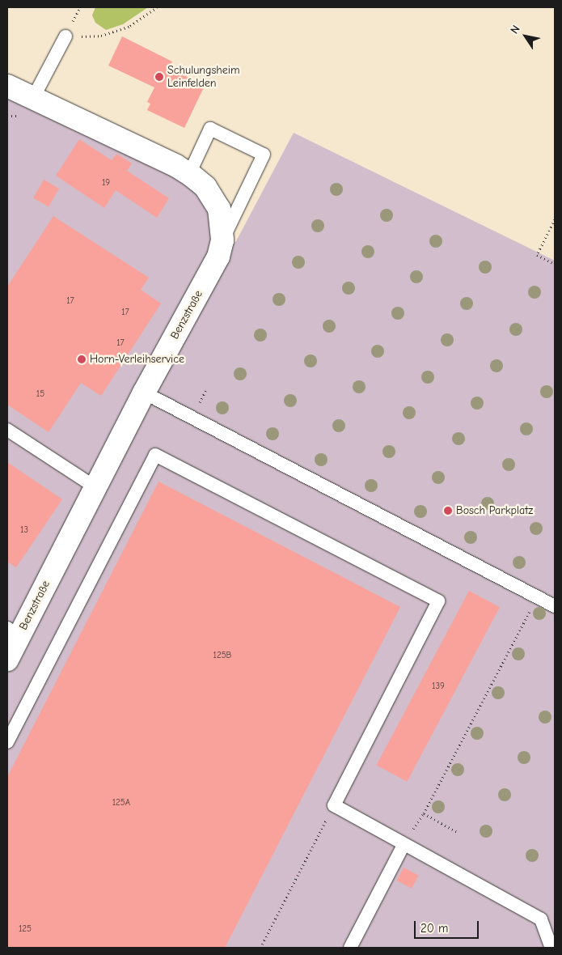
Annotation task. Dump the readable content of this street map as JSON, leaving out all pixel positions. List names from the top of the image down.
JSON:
{
  "streets": {
    "street": ["Benzstraße"]
  },
  "places": ["Schulungsheim Leinfelden", "Horn-Verleihservice", "Bosch Parkplatz"],
  "house_numbers": [
    "19",
    "17",
    "17",
    "17",
    "15",
    "13",
    "125B",
    "139",
    "125A",
    "125"
  ],
  "scale_bar": "20 m",
  "north": "top left"
}
